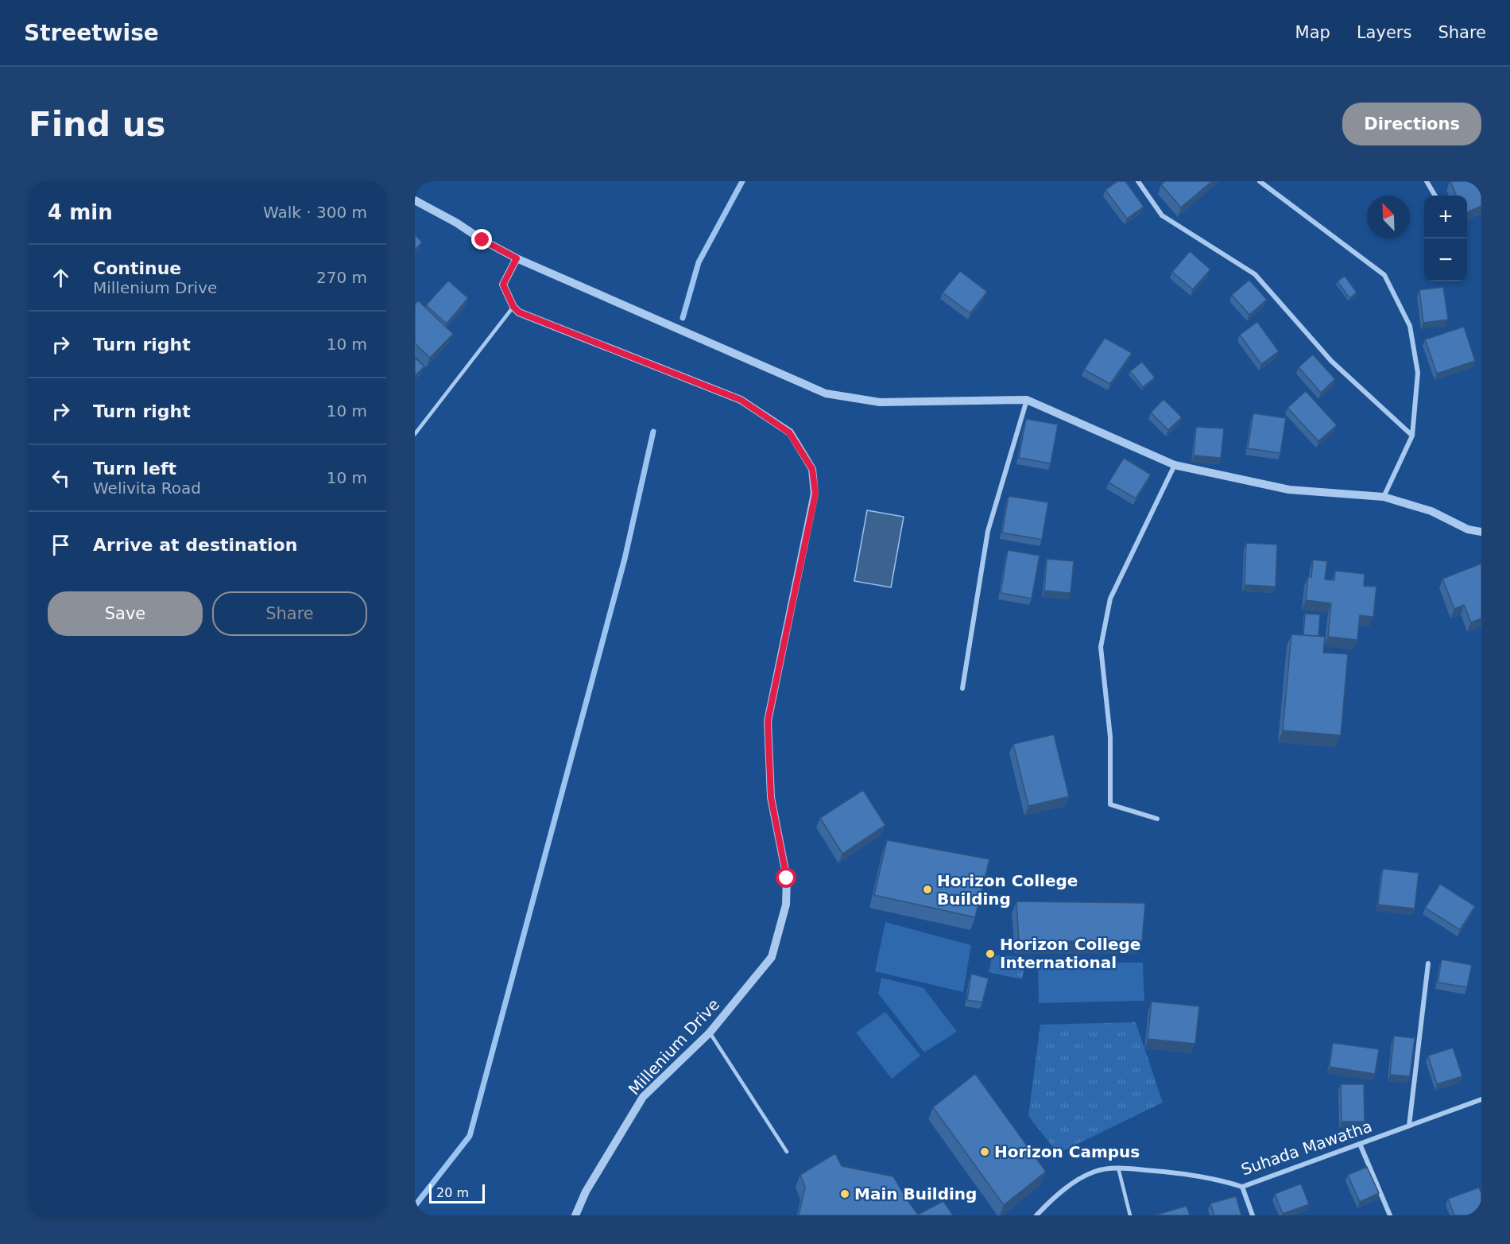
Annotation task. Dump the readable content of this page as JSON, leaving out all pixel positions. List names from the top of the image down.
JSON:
{
  "streets": {
    "street": ["Millenium Drive", "Suhada Mawatha"]
  },
  "places": [
    "Horizon College Building",
    "Horizon College International",
    "Horizon Campus",
    "Main Building"
  ],
  "scale_bar": "20 m",
  "north": "top left",
  "page": {
    "header": "Streetwise",
    "nav": ["Map", "Layers", "Share"],
    "buttons": [
      "Directions",
      ["Save", "Share"]
    ],
    "title": "Find us",
    "heading": ["4 min", "Walk · 300 m"],
    "map_buttons": ["+", "−"],
    "list": [
      ["Continue", "Millenium Drive", "270 m"],
      ["Turn right", "10 m"],
      ["Turn right", "10 m"],
      ["Turn left", "Welivita Road", "10 m"],
      "Arrive at destination"
    ],
    "scale": "20 m"
  }
}
